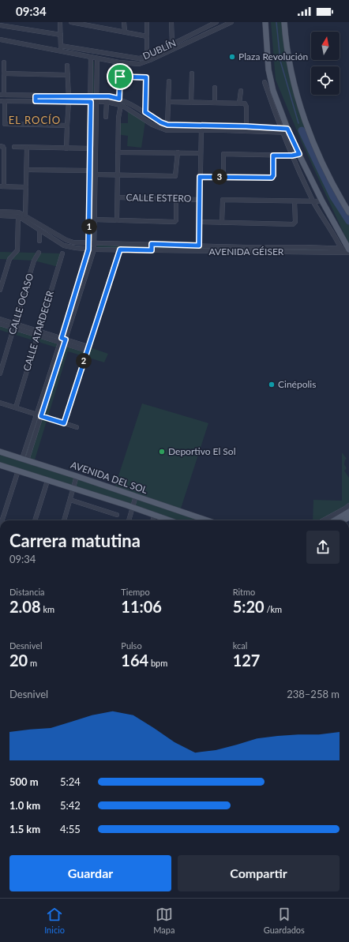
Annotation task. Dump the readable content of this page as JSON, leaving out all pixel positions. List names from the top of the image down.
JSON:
{
  "streets": {
    "main road": ["AVENIDA DEL SOL"],
    "street": [
      "DUBLÍN",
      "CALLE ESTERO",
      "AVENIDA GÉISER",
      "CALLE OCASO",
      "CALLE ATARDECER"
    ]
  },
  "districts": ["EL ROCÍO"],
  "places": ["Plaza Revolución", "Cinépolis", "Deportivo El Sol"],
  "north": "top",
  "page": {
    "status": "09:34",
    "pins": ["3", "1", "2"],
    "heading": ["Carrera matutina", "09:34"],
    "stats": [
      ["Distancia", "2.08 km"],
      ["Tiempo", "11:06"],
      ["Ritmo", "5:20 /km"],
      ["Desnivel", "20 m"],
      ["Pulso", "164 bpm"],
      ["kcal", "127"]
    ],
    "chart": ["Desnivel", "238–258 m"],
    "list": [
      {
        "name": "500 m",
        "note": "5:24"
      },
      {
        "name": "1.0 km",
        "note": "5:42"
      },
      {
        "name": "1.5 km",
        "note": "4:55"
      }
    ],
    "buttons": ["Guardar", "Compartir"],
    "tabs": ["Inicio", "Mapa", "Guardados"]
  }
}
